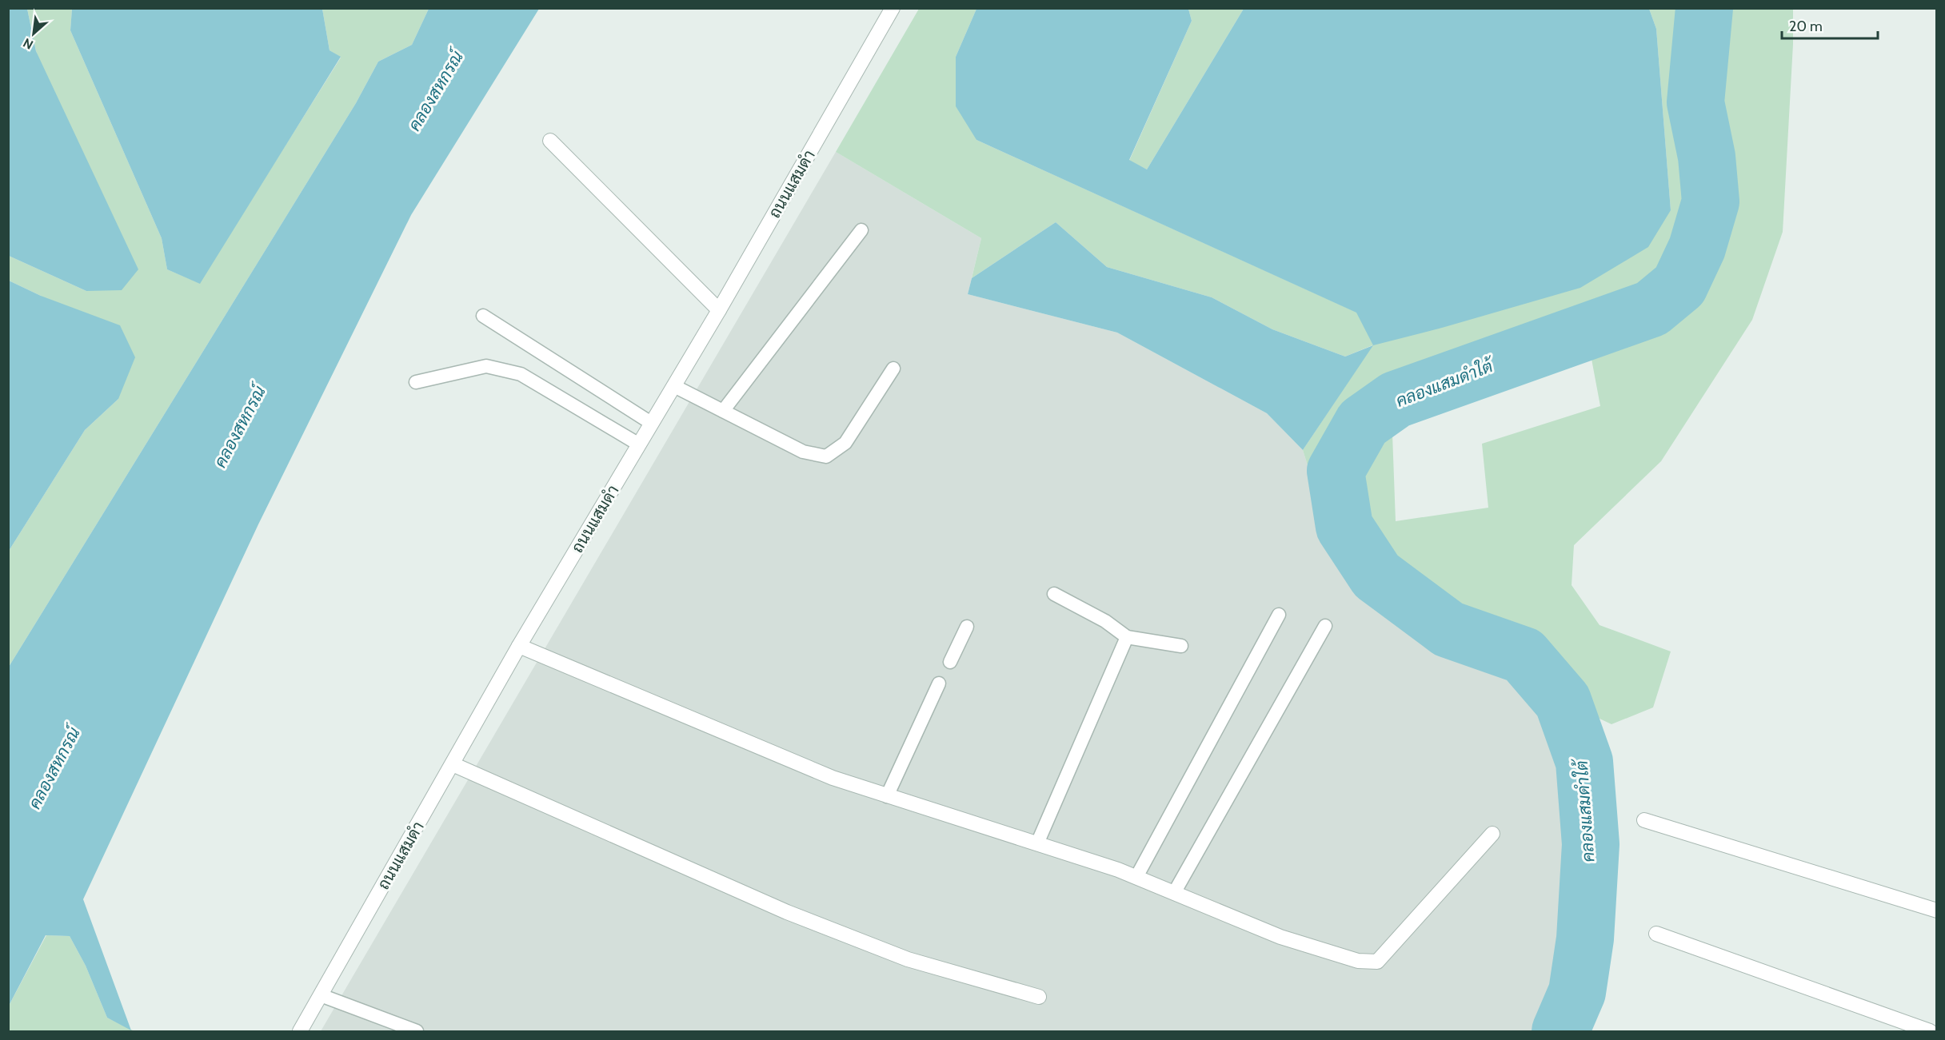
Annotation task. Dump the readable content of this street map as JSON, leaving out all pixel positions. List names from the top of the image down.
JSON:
{
  "streets": {
    "street": ["ถนนแสมดำ"]
  },
  "water": ["คลองสหกรณ์", "คลองแสมดำใต้"],
  "scale_bar": "20 m",
  "north": "bottom left"
}
